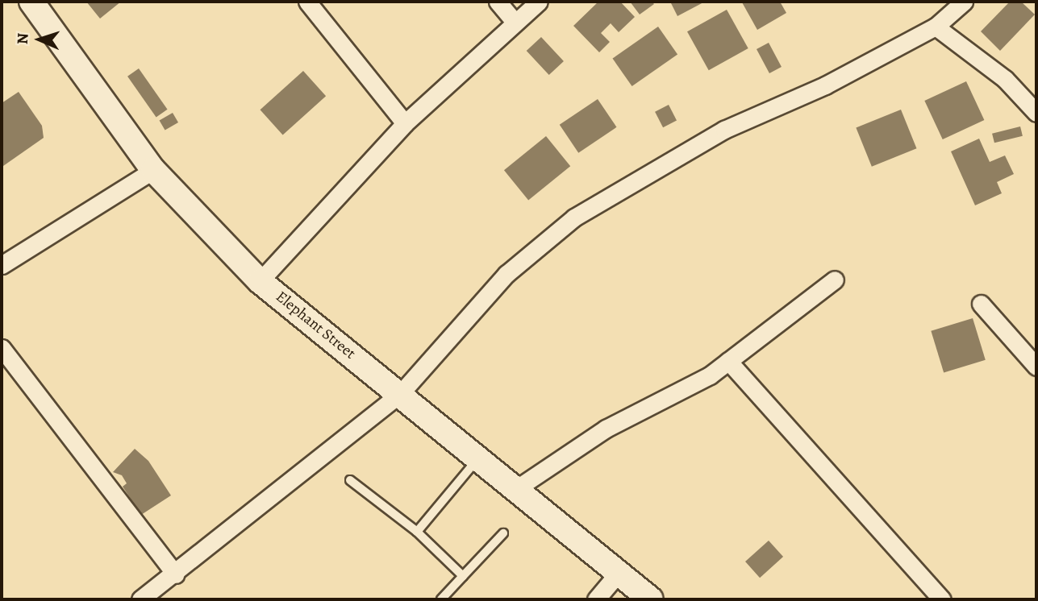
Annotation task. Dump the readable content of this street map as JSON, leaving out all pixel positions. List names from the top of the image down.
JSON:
{
  "streets": {
    "main road": ["Elephant Street"]
  },
  "north": "left"
}
